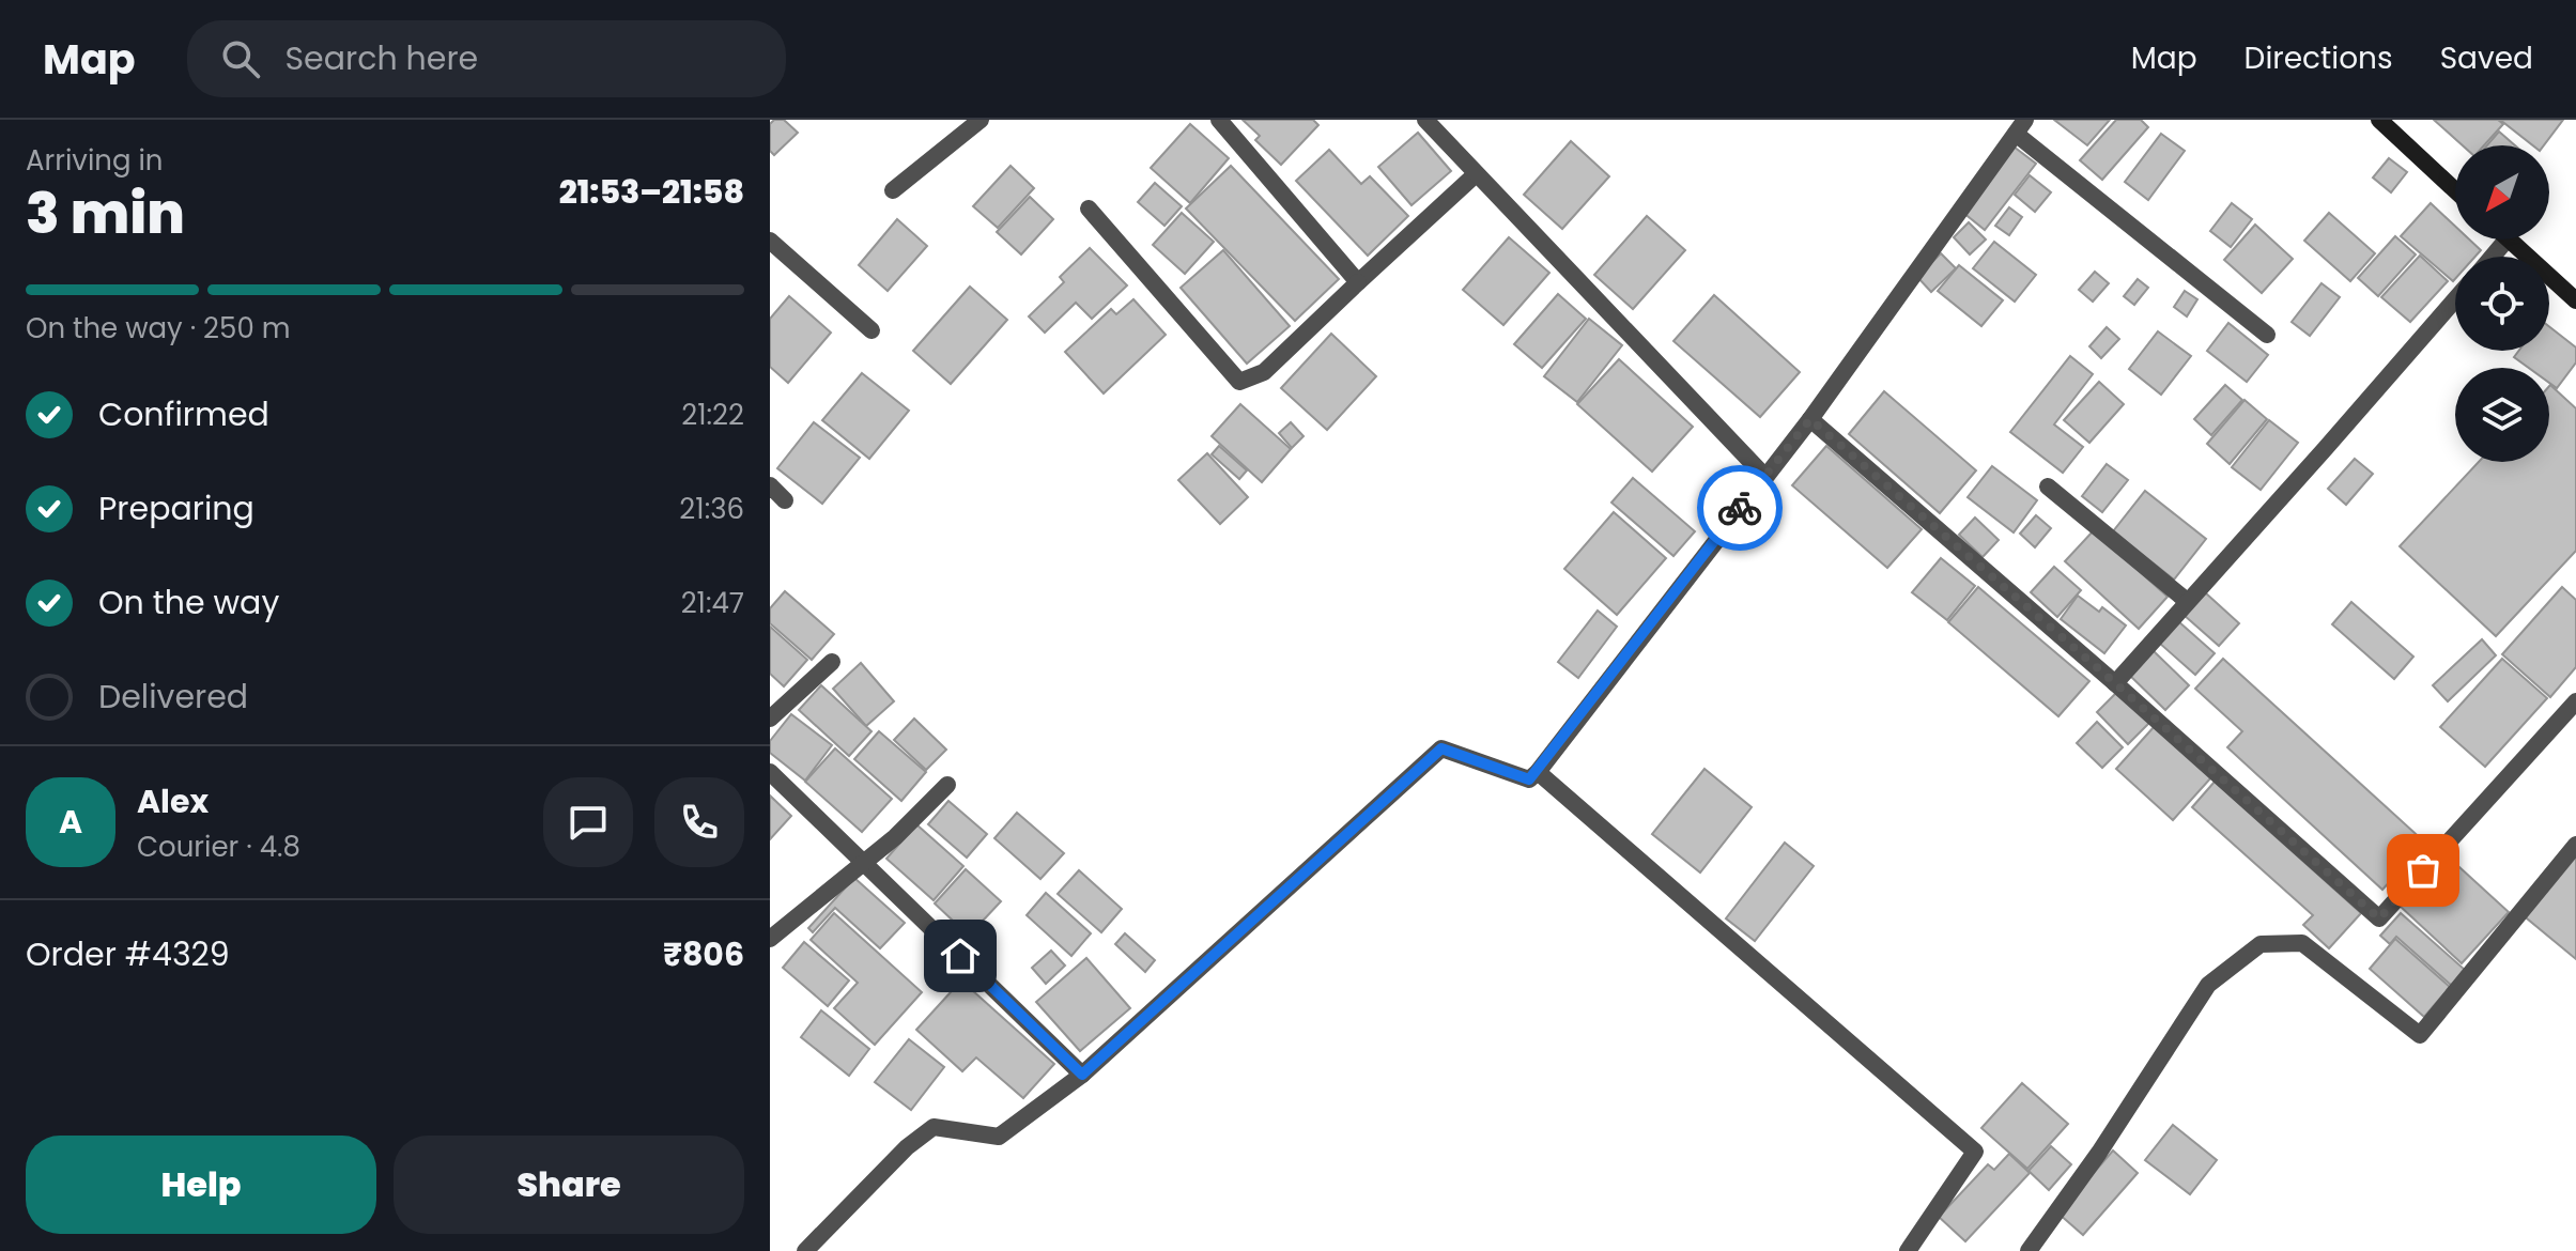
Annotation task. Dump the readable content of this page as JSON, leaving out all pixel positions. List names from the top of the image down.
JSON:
{
  "north": "bottom left",
  "page": {
    "header": "Map",
    "search": "Search here",
    "nav": ["Map", "Directions", "Saved"],
    "heading": ["3 min", "Arriving in", "21:53–21:58"],
    "panel": [
      "Alex",
      "Courier · 4.8",
      "Order #4329",
      "₹806"
    ],
    "bar": "On the way · 250 m",
    "list": [
      ["Confirmed", "21:22"],
      ["Preparing", "21:36"],
      ["On the way", "21:47"],
      "Delivered"
    ],
    "round": "A",
    "buttons": ["Help", "Share"]
  }
}
